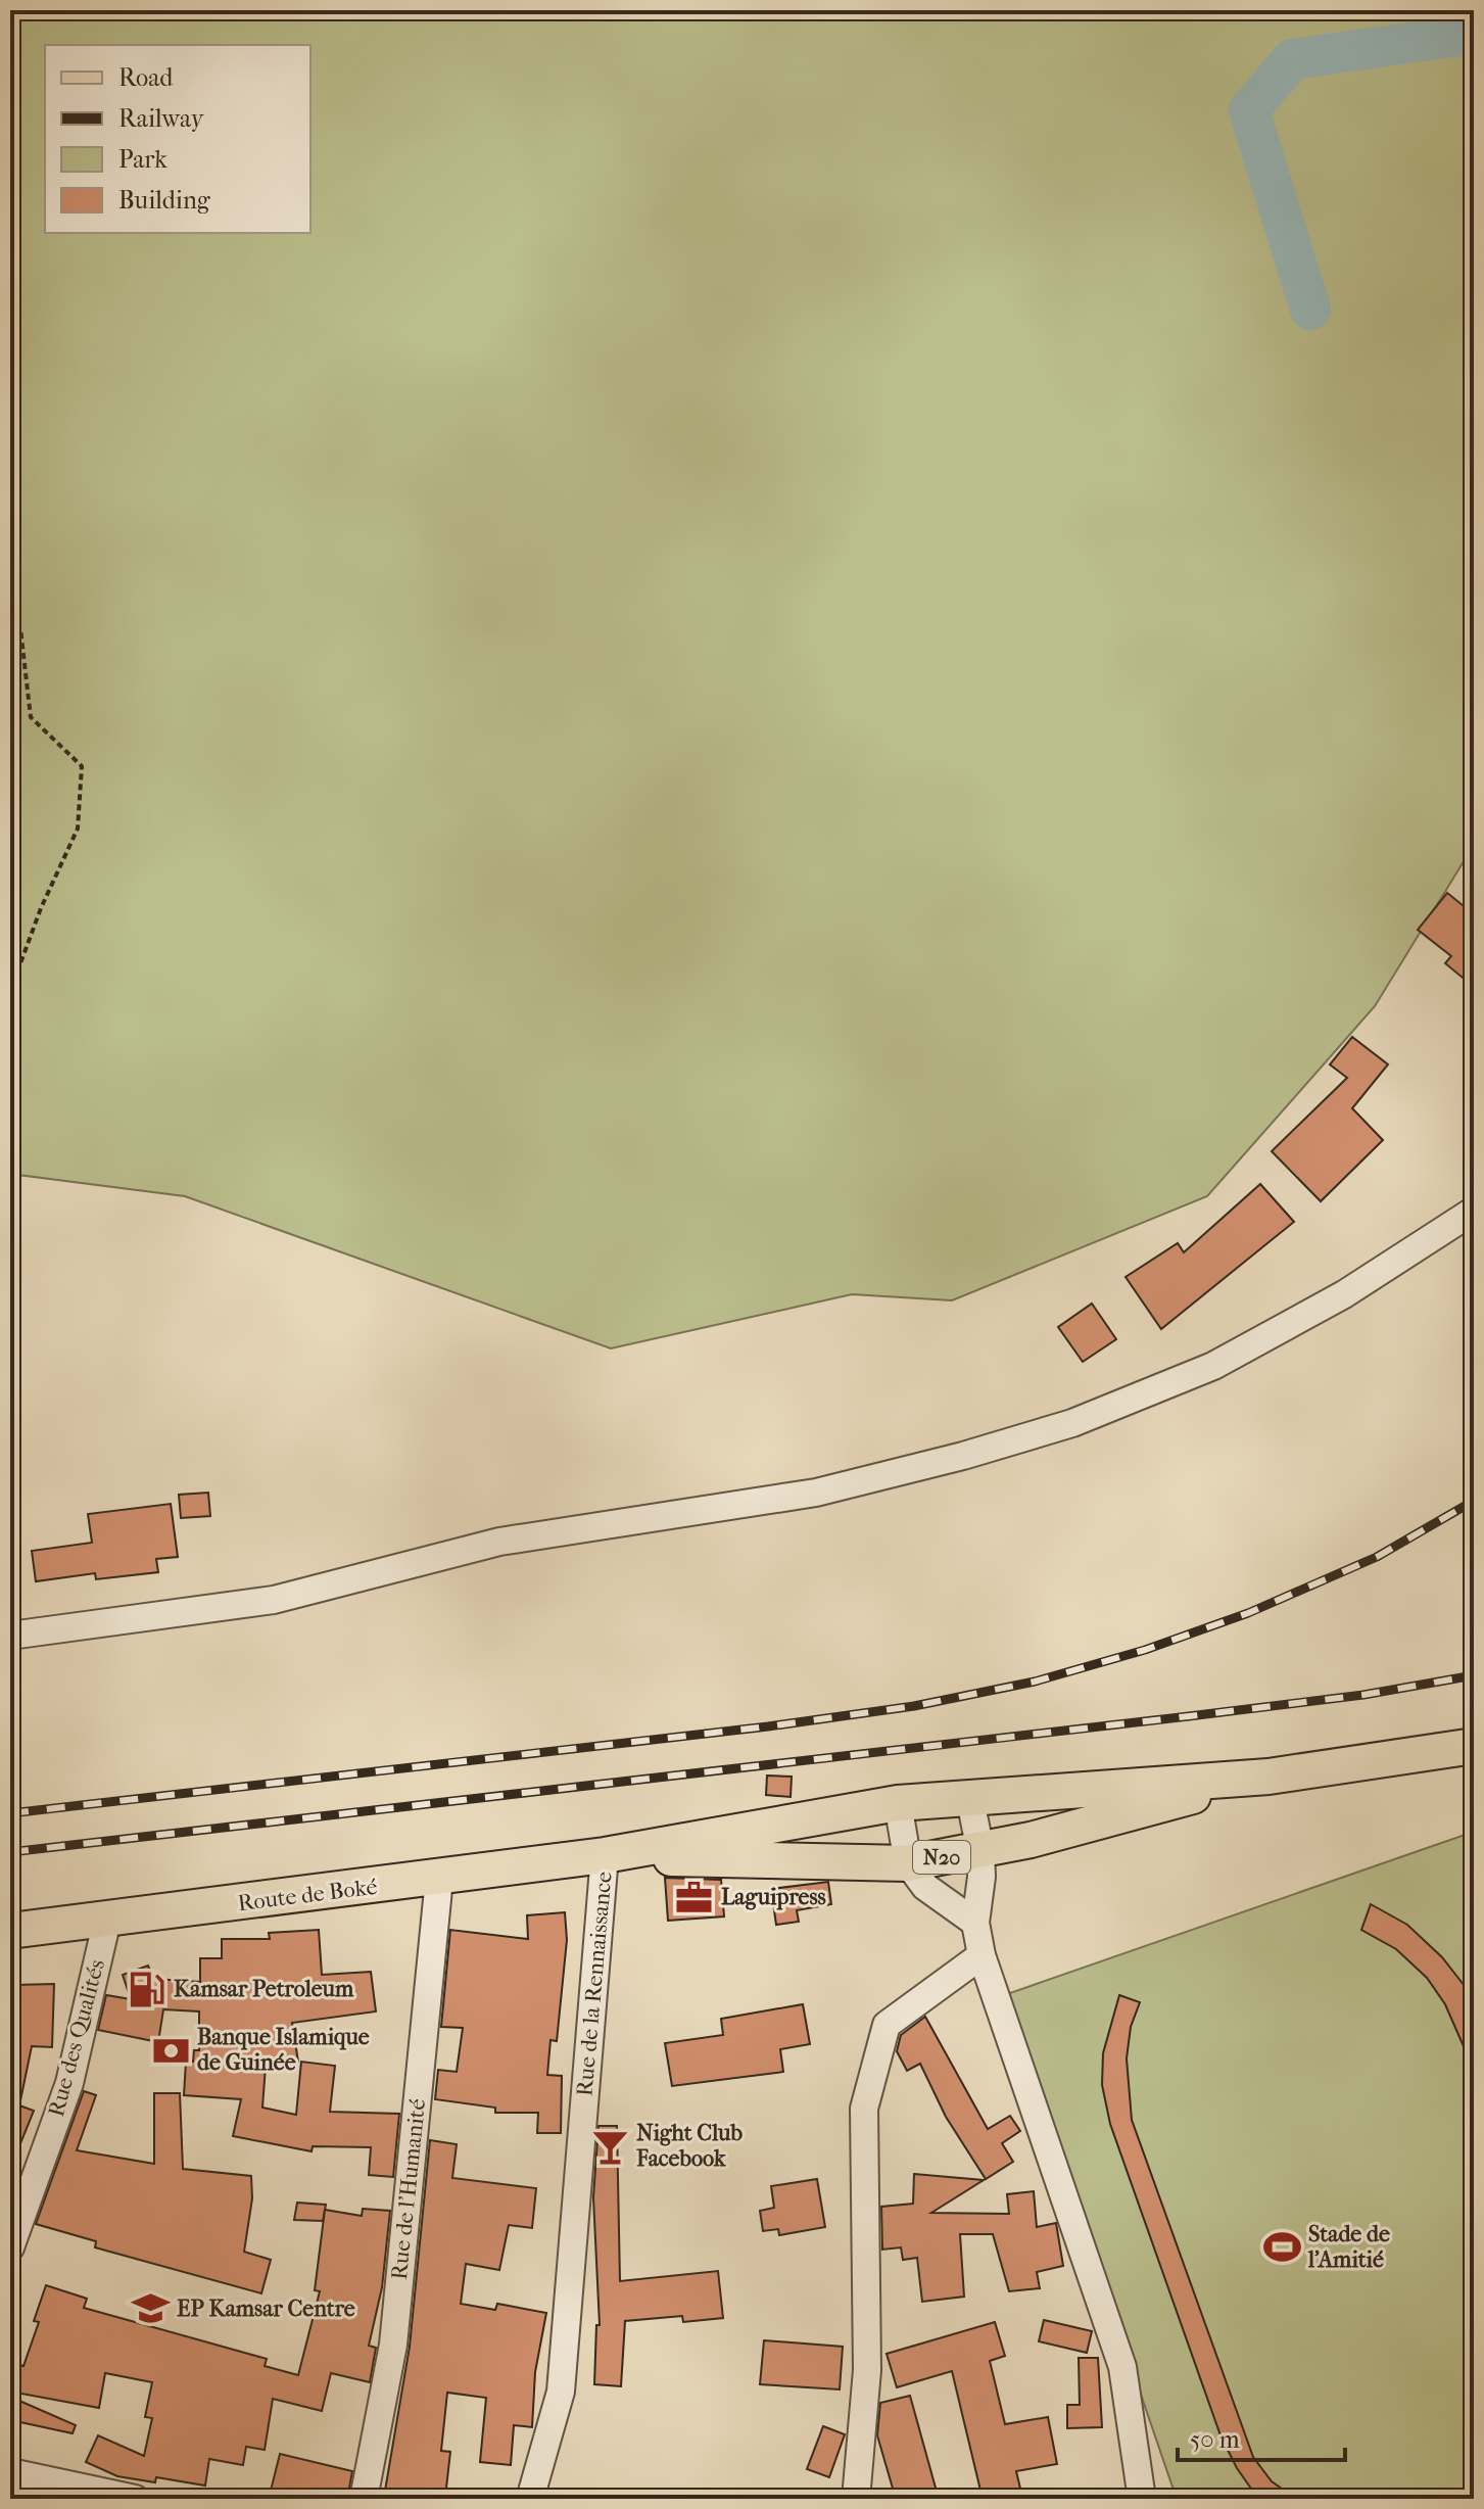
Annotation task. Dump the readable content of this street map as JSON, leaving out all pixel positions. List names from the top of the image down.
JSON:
{
  "streets": {
    "main road": ["N20", "Route de Boké"],
    "street": ["Rue de la Rennaissance", "Rue des Qualités", "Rue de l'Humanité"]
  },
  "crossings": [
    ["N20", "Route de Boké"],
    ["N20", "Rue de la Rennaissance"],
    ["Route de Boké", "Rue de la Rennaissance"],
    ["Route de Boké", "Rue des Qualités"],
    ["Route de Boké", "Rue de l'Humanité"]
  ],
  "places": {
    "office": ["Laguipress"],
    "fuel station": ["Kamsar Petroleum"],
    "bank": ["Banque Islamique de Guinée"],
    "bar": ["Night Club Facebook"],
    "sports": ["Stade de l'Amitié"],
    "school or university": ["EP Kamsar Centre"]
  },
  "legend": [
    "Road",
    "Railway",
    "Park",
    "Building"
  ],
  "scale_bar": "50 m"
}
